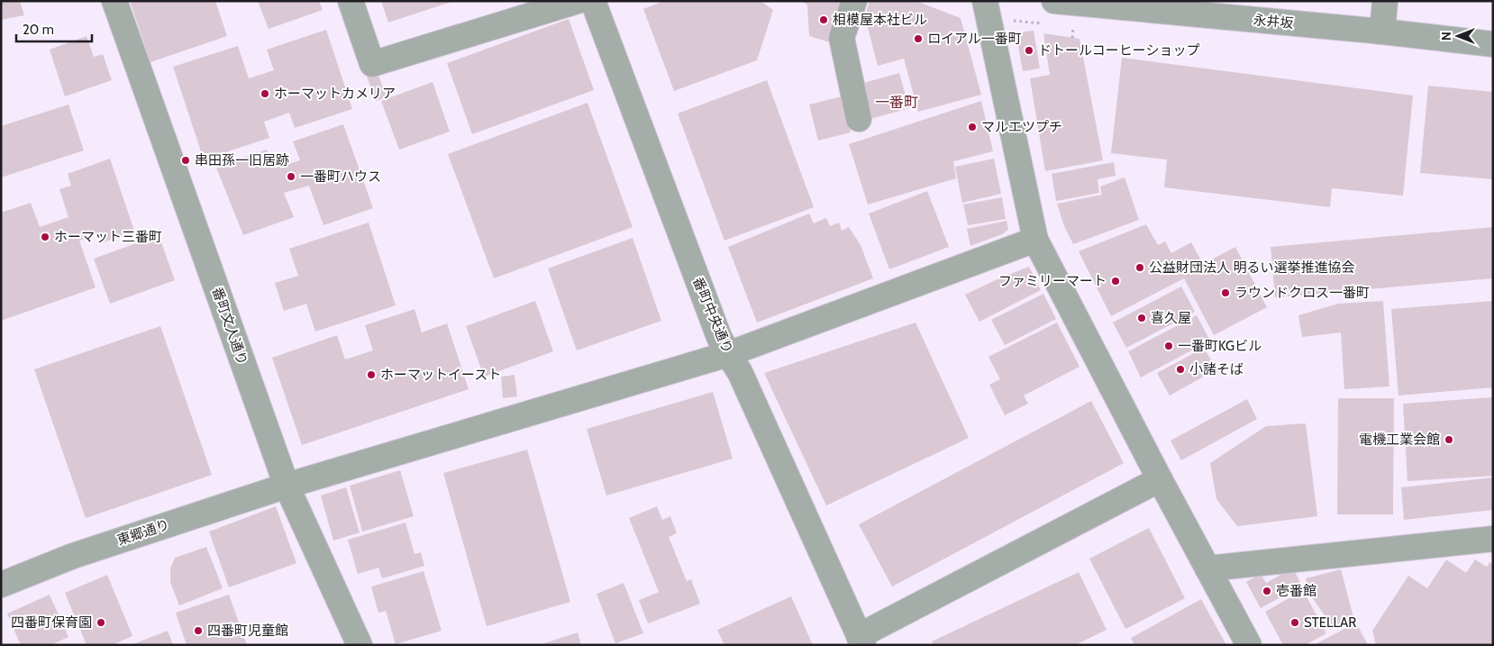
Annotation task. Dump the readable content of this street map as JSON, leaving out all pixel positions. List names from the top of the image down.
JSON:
{
  "streets": {
    "street": [
      "永井坂",
      "番町中央通り",
      "番町文人通り",
      "東郷通り"
    ]
  },
  "crossings": [
    ["番町中央通り", "東郷通り"],
    ["番町文人通り", "東郷通り"]
  ],
  "districts": ["一番町"],
  "places": [
    "相模屋本社ビル",
    "ロイアル一番町",
    "ドトールコーヒーショップ",
    "ホーマットカメリア",
    "マルエツプチ",
    "串田孫一旧居跡",
    "一番町ハウス",
    "ホーマット三番町",
    "公益財団法人 明るい選挙推進協会",
    "ファミリーマート",
    "ラウンドクロス一番町",
    "喜久屋",
    "一番町KGビル",
    "小諸そば",
    "ホーマットイースト",
    "電機工業会館",
    "壱番館",
    "四番町保育園",
    "STELLAR",
    "四番町児童館"
  ],
  "scale_bar": "20 m",
  "north": "left"
}
